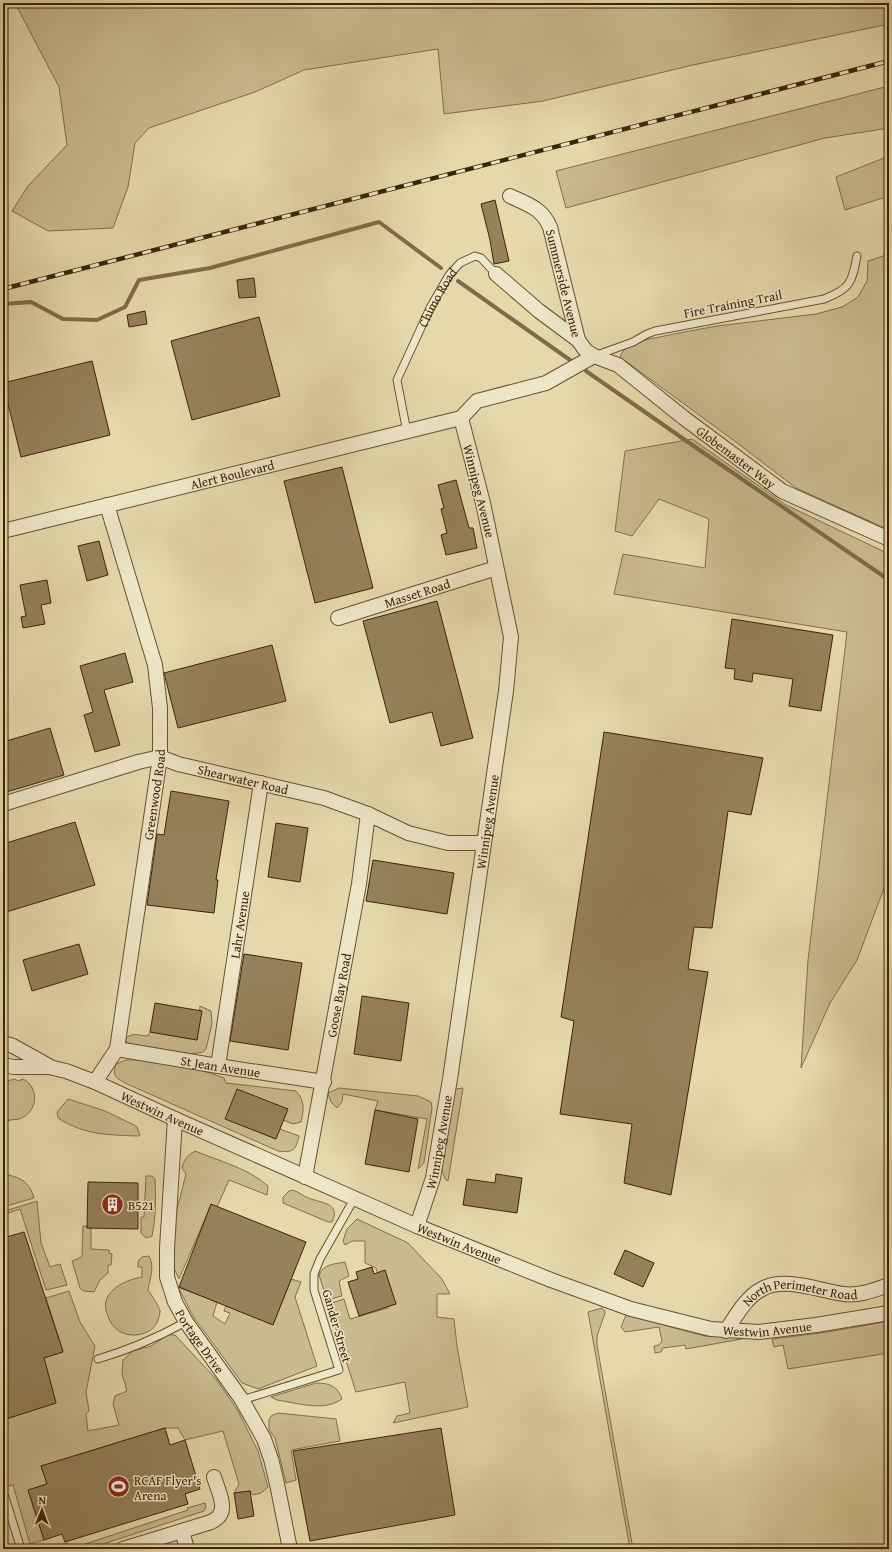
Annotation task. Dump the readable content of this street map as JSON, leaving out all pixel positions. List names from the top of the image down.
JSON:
{
  "streets": {
    "street": [
      "Summerside Avenue",
      "Chimo Road",
      "Globemaster Way",
      "Alert Boulevard",
      "Winnipeg Avenue",
      "Masset Road",
      "Shearwater Road",
      "Greenwood Road",
      "Lahr Avenue",
      "Goose Bay Road",
      "St Jean Avenue",
      "Westwin Avenue",
      "North Perimeter Road",
      "Portage Drive"
    ],
    "lane": ["Fire Training Trail", "Gander Street"]
  },
  "crossings": [
    ["Summerside Avenue", "Chimo Road"],
    ["Summerside Avenue", "Fire Training Trail"],
    ["Summerside Avenue", "Globemaster Way"],
    ["Chimo Road", "Alert Boulevard"],
    ["Fire Training Trail", "Globemaster Way"],
    ["Alert Boulevard", "Winnipeg Avenue"],
    ["Alert Boulevard", "Greenwood Road"],
    ["Winnipeg Avenue", "Masset Road"],
    ["Winnipeg Avenue", "Shearwater Road"],
    ["Winnipeg Avenue", "Westwin Avenue"],
    ["Shearwater Road", "Greenwood Road"],
    ["Shearwater Road", "Lahr Avenue"],
    ["Shearwater Road", "Goose Bay Road"],
    ["Greenwood Road", "St Jean Avenue"],
    ["Greenwood Road", "Westwin Avenue"],
    ["Lahr Avenue", "St Jean Avenue"],
    ["Goose Bay Road", "St Jean Avenue"],
    ["Goose Bay Road", "Westwin Avenue"],
    ["Westwin Avenue", "North Perimeter Road"],
    ["Westwin Avenue", "Gander Street"],
    ["Westwin Avenue", "Portage Drive"],
    ["Gander Street", "Portage Drive"]
  ],
  "places": {
    "building": ["B521"],
    "sports": ["RCAF Flyer's Arena"]
  },
  "north": "top"
}
